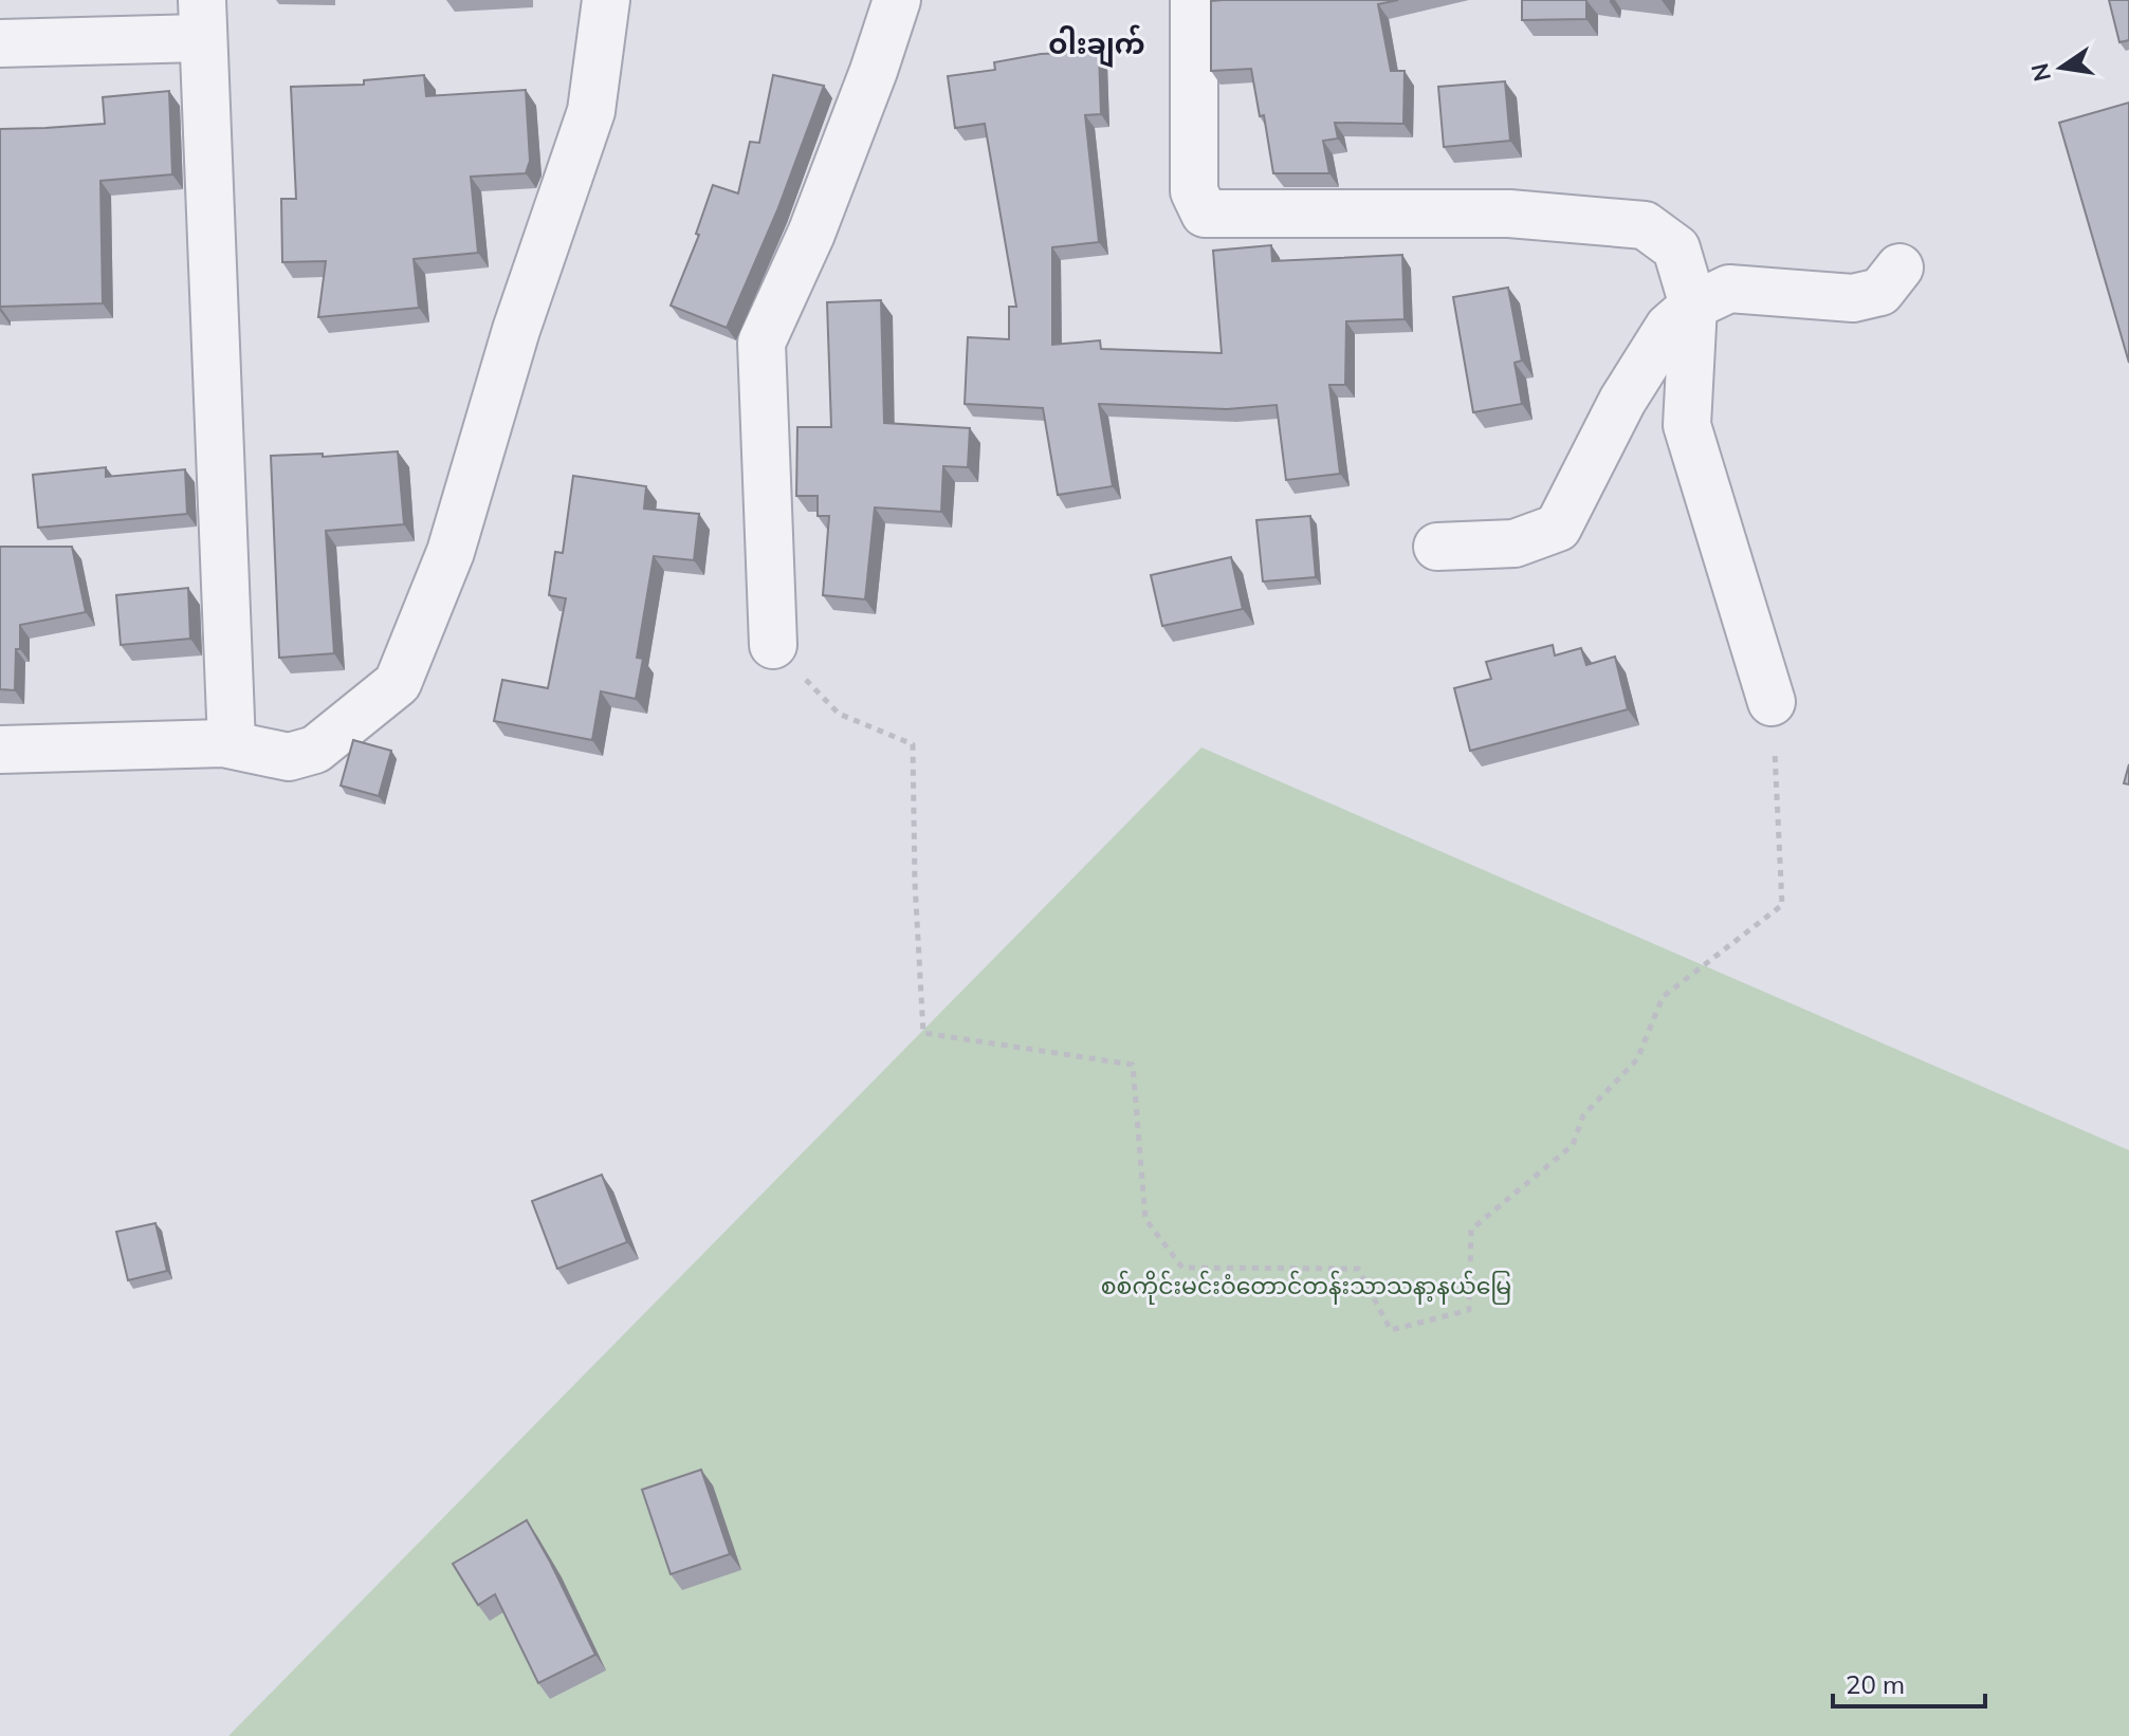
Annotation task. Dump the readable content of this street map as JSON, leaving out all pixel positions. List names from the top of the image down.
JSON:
{
  "districts": ["ဝါးချက်"],
  "parks": ["စစ်ကိုင်းမင်းဝံတောင်တန်းသာသနာ့နယ်မြေ"],
  "scale_bar": "20 m",
  "north": "left"
}
